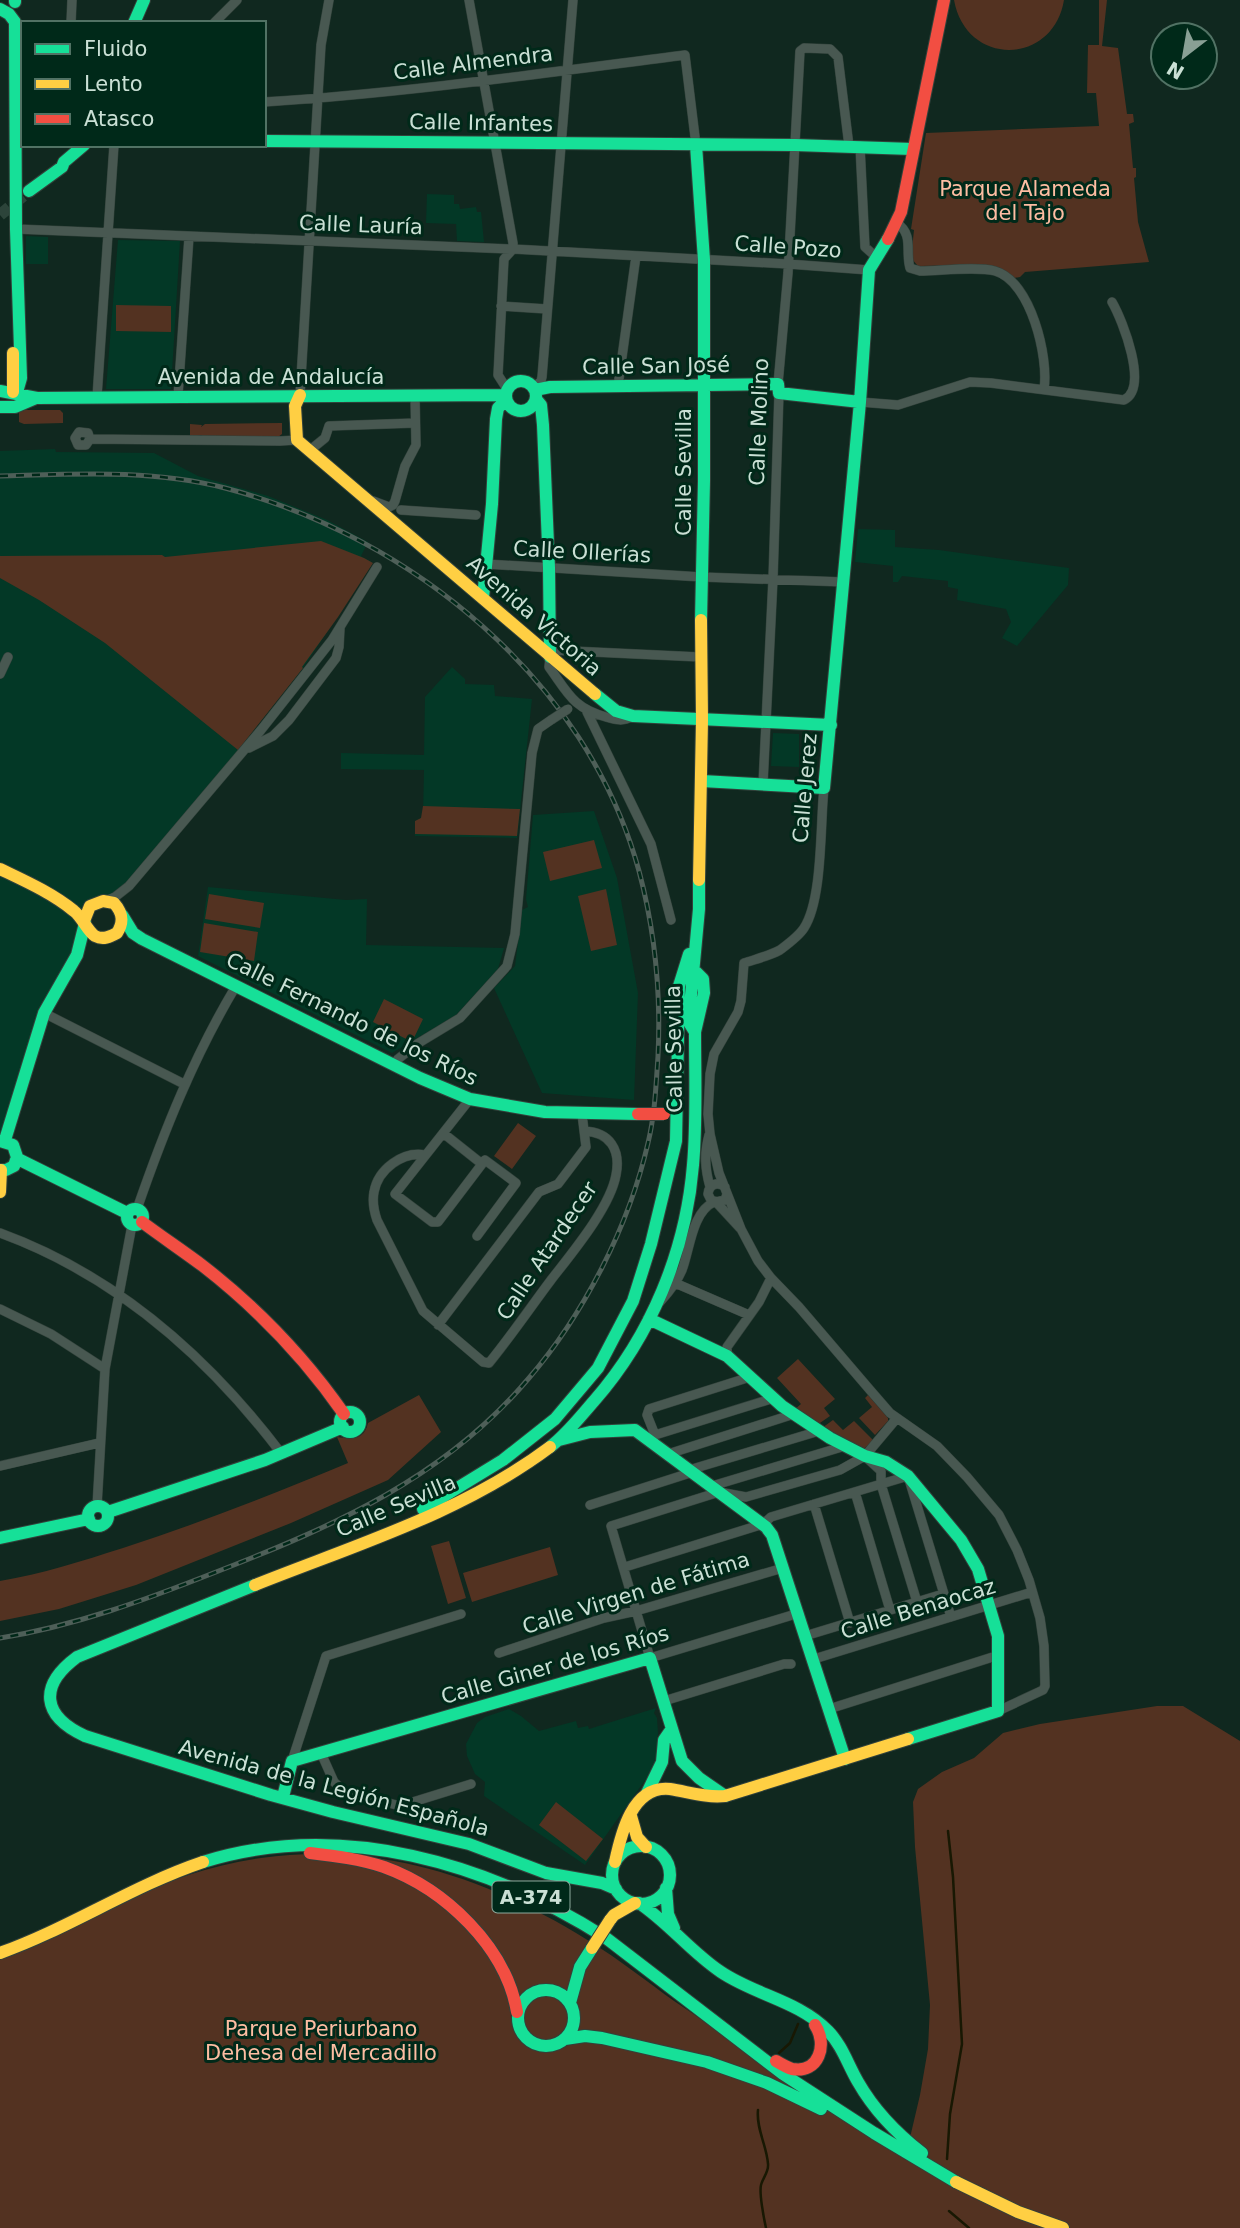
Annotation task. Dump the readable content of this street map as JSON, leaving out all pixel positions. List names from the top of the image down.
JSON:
{
  "streets": {
    "main road": [
      "Calle Infantes",
      "Calle San José",
      "Avenida de Andalucía",
      "Calle Sevilla",
      "Avenida Victoria",
      "Calle Jerez",
      "Calle Fernando de los Ríos",
      "Calle Giner de los Ríos",
      "Avenida de la Legión Española",
      "A-374"
    ],
    "street": [
      "Calle Almendra",
      "Calle Lauría",
      "Calle Pozo",
      "Calle Molino",
      "Calle Ollerías",
      "Calle Atardecer",
      "Calle Virgen de Fátima",
      "Calle Benaocaz"
    ]
  },
  "crossings": [
    ["Calle Almendra", "Calle Sevilla"],
    ["Calle Infantes", "Calle Molino"],
    ["Calle Infantes", "Calle Sevilla"],
    ["Calle Lauría", "Calle Pozo"],
    ["Calle Lauría", "Calle Sevilla"],
    ["Calle Pozo", "Calle Molino"],
    ["Calle Pozo", "Calle Sevilla"],
    ["Calle Pozo", "Calle Jerez"],
    ["Calle San José", "Avenida de Andalucía"],
    ["Calle San José", "Calle Molino"],
    ["Calle San José", "Calle Sevilla"],
    ["Calle San José", "Calle Jerez"],
    ["Calle Molino", "Calle Ollerías"],
    ["Calle Molino", "Avenida Victoria"],
    ["Calle Sevilla", "Calle Ollerías"],
    ["Calle Sevilla", "Avenida Victoria"],
    ["Calle Sevilla", "Calle Fernando de los Ríos"],
    ["Calle Sevilla", "Avenida de la Legión Española"],
    ["Calle Ollerías", "Calle Jerez"],
    ["Avenida Victoria", "Calle Jerez"]
  ],
  "parks": ["Parque Alameda del Tajo", "Parque Periurbano Dehesa del Mercadillo"],
  "legend": ["Fluido", "Lento", "Atasco"],
  "north": "bottom left"
}
